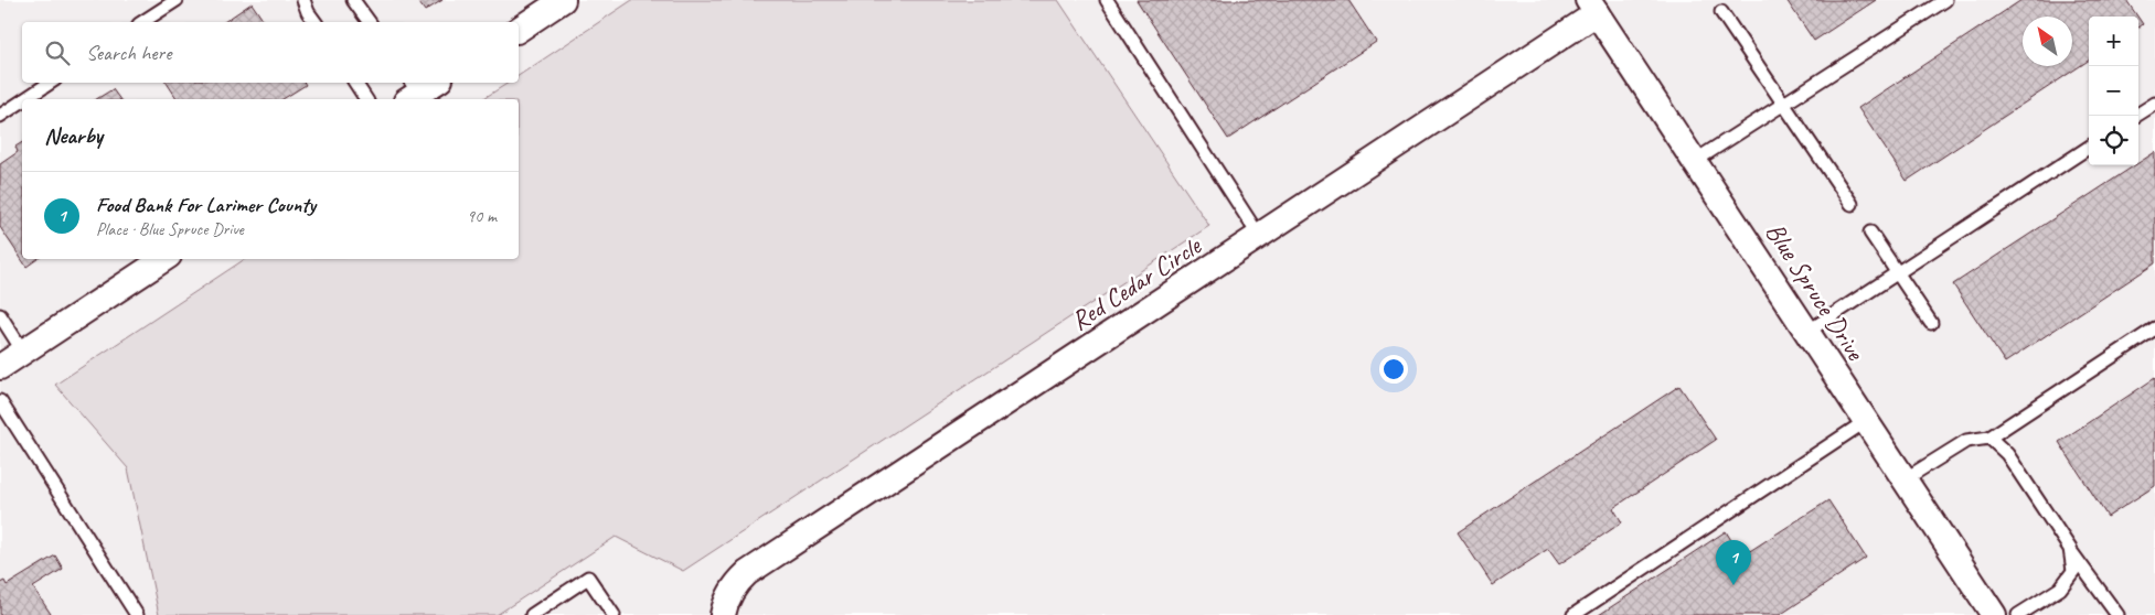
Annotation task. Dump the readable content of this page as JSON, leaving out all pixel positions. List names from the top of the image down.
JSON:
{
  "streets": {
    "street": ["Red Cedar Circle", "Blue Spruce Drive"]
  },
  "crossings": [
    ["Red Cedar Circle", "Blue Spruce Drive"]
  ],
  "north": "top left",
  "page": {
    "map_buttons": ["+", "−"],
    "search": "Search here",
    "heading": "Nearby",
    "list": [
      {
        "mark": "1",
        "name": "Food Bank For Larimer County",
        "note": "Place · Blue Spruce Drive",
        "value": "90 m"
      }
    ],
    "pins": "1"
  }
}
